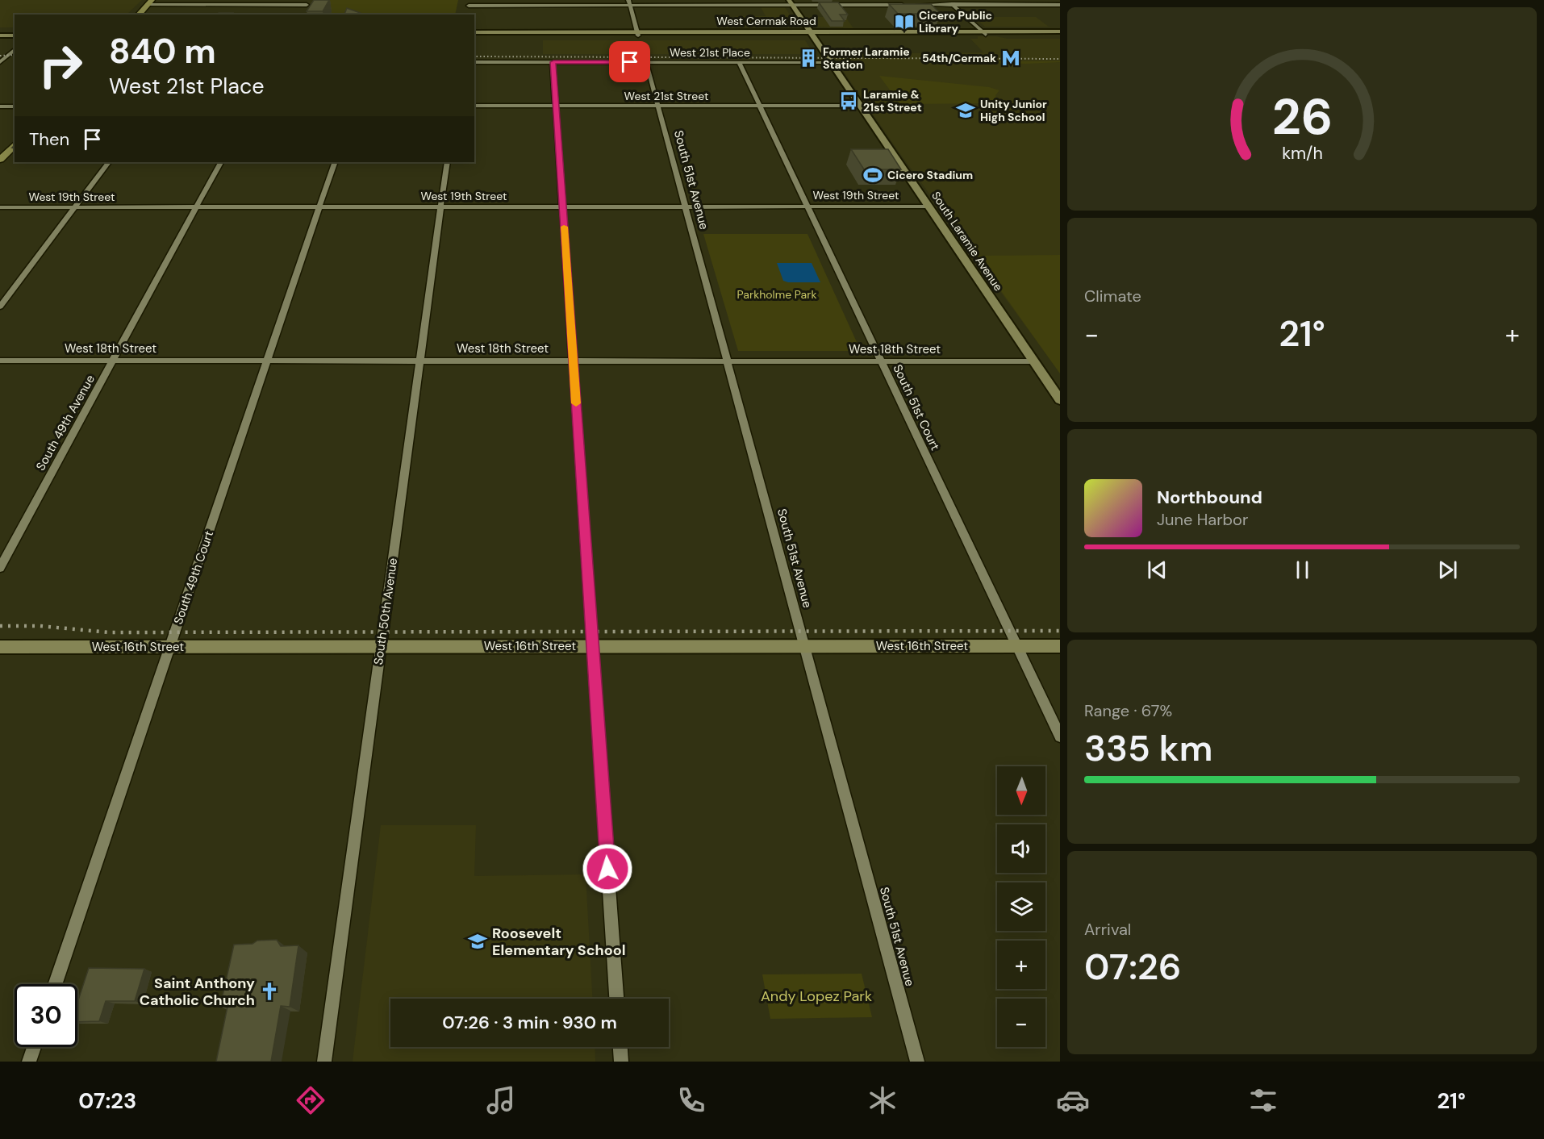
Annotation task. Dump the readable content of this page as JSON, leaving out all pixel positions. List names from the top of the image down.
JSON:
{
  "streets": {
    "main road": ["West Cermak Road", "South Laramie Avenue", "West 16th Street"],
    "street": [
      "West 21st Place",
      "West 21st Street",
      "South 51st Avenue",
      "West 19th Street",
      "West 18th Street",
      "South 51st Court",
      "South 49th Avenue",
      "South 49th Court",
      "South 50th Avenue"
    ]
  },
  "crossings": [
    ["West Cermak Road", "South Laramie Avenue"],
    ["West 21st Place", "South 51st Avenue"],
    ["West 21st Place", "South Laramie Avenue"],
    ["West 21st Place", "South 51st Court"],
    ["West 21st Street", "South 51st Avenue"],
    ["West 21st Street", "South Laramie Avenue"],
    ["West 21st Street", "South 51st Court"],
    ["South 51st Avenue", "West 19th Street"],
    ["South 51st Avenue", "West 18th Street"],
    ["South 51st Avenue", "West 16th Street"],
    ["West 19th Street", "South Laramie Avenue"],
    ["West 19th Street", "South 51st Court"],
    ["West 19th Street", "South 49th Avenue"],
    ["West 19th Street", "South 49th Court"],
    ["West 19th Street", "South 50th Avenue"],
    ["South Laramie Avenue", "West 18th Street"],
    ["West 18th Street", "South 51st Court"],
    ["West 18th Street", "South 49th Avenue"],
    ["West 18th Street", "South 49th Court"],
    ["West 18th Street", "South 50th Avenue"],
    ["South 51st Court", "West 16th Street"],
    ["South 49th Court", "West 16th Street"],
    ["South 50th Avenue", "West 16th Street"]
  ],
  "parks": ["Parkholme Park", "Andy Lopez Park"],
  "places": {
    "library": ["Cicero Public Library"],
    "building": ["Former Laramie Station"],
    "metro station": ["54th/Cermak"],
    "bus stop": ["Laramie & 21st Street"],
    "school or university": ["Unity Junior High School", "Roosevelt Elementary School"],
    "sports": ["Cicero Stadium"],
    "church": ["Saint Anthony Catholic Church"]
  },
  "north": "bottom",
  "page": {
    "turn": ["840 m", "West 21st Place"],
    "then": "Then",
    "tile": [
      "Climate",
      ["Range · 67%", "335 km"],
      ["Arrival", "07:26"]
    ],
    "heat": ["−", "21°", "+"],
    "song": ["Northbound", "June Harbor"],
    "map_buttons": ["+", "−"],
    "limit": "30",
    "trip": "07:26 · 3 min · 930 m",
    "tabs": ["07:23", "21°"],
    "gauge": ["26", "km/h"]
  }
}
